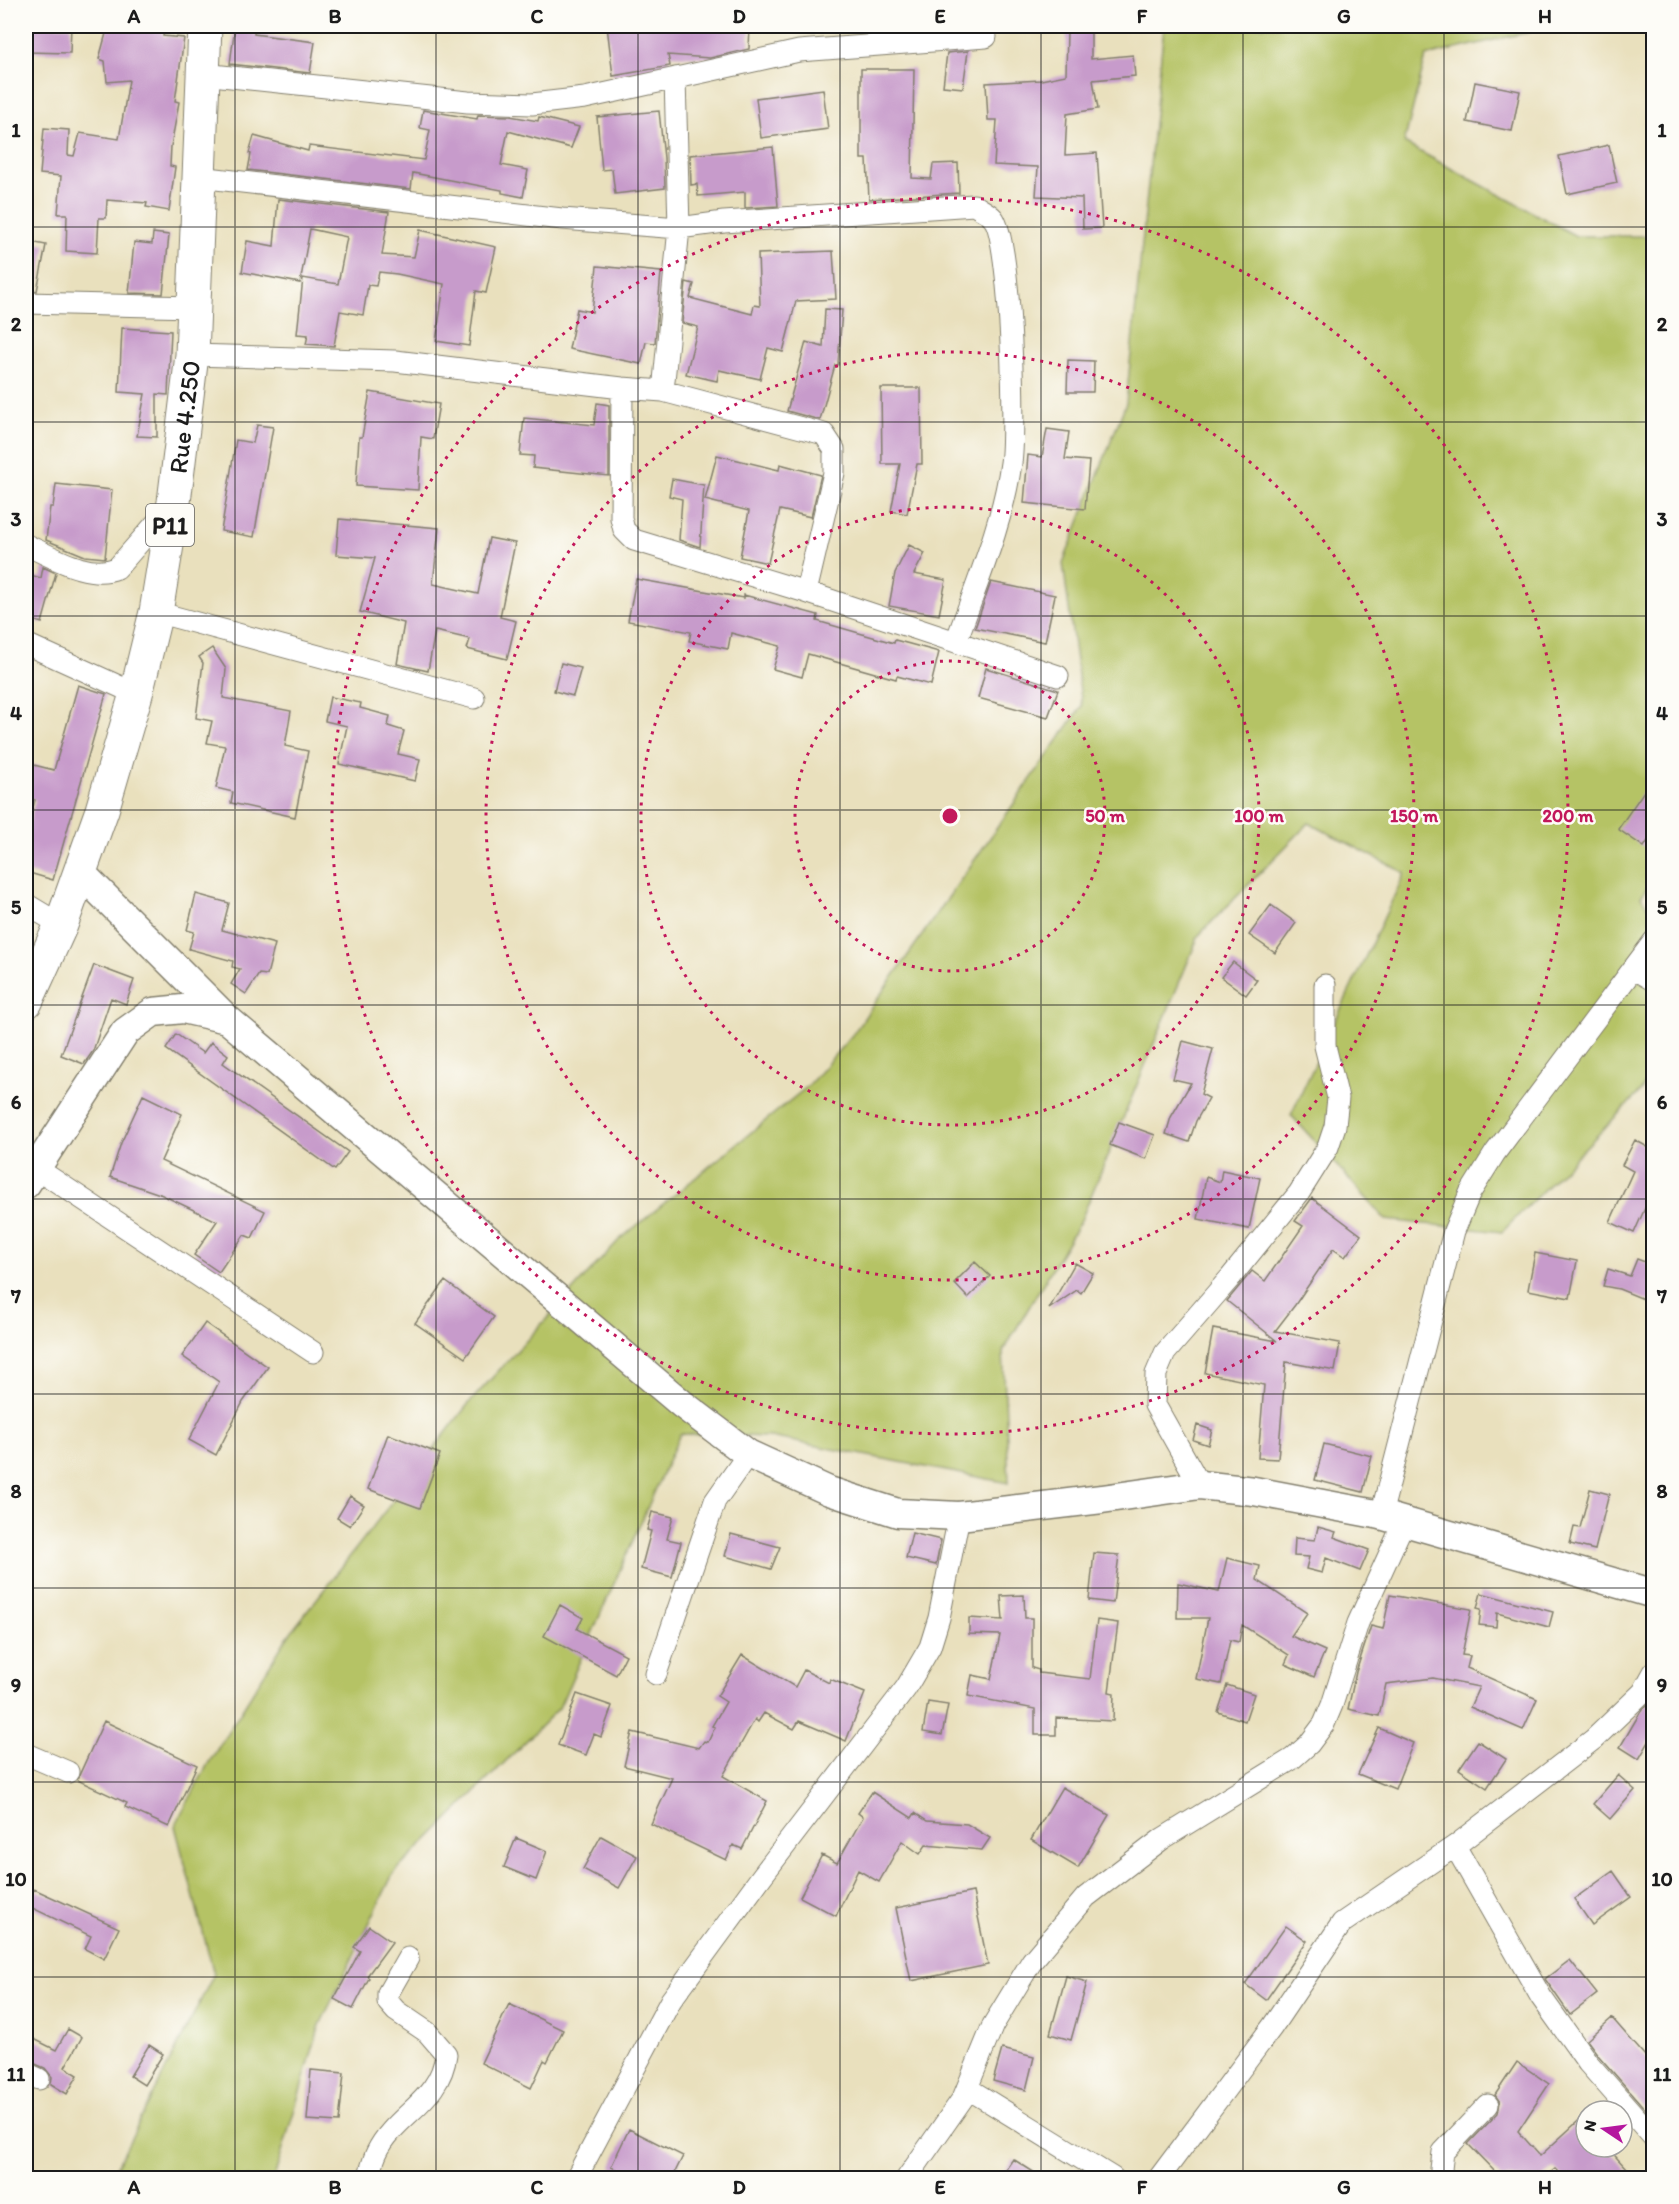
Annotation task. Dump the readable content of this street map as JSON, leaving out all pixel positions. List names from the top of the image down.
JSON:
{
  "streets": {
    "main road": ["Rue 4.250", "P11"]
  },
  "north": "left",
  "grid": {
    "columns": [
      "A",
      "B",
      "C",
      "D",
      "E",
      "F",
      "G",
      "H"
    ],
    "rows": [
      "1",
      "2",
      "3",
      "4",
      "5",
      "6",
      "7",
      "8",
      "9",
      "10",
      "11"
    ]
  },
  "rings": [
    "50 m",
    "100 m",
    "150 m",
    "200 m"
  ]
}
